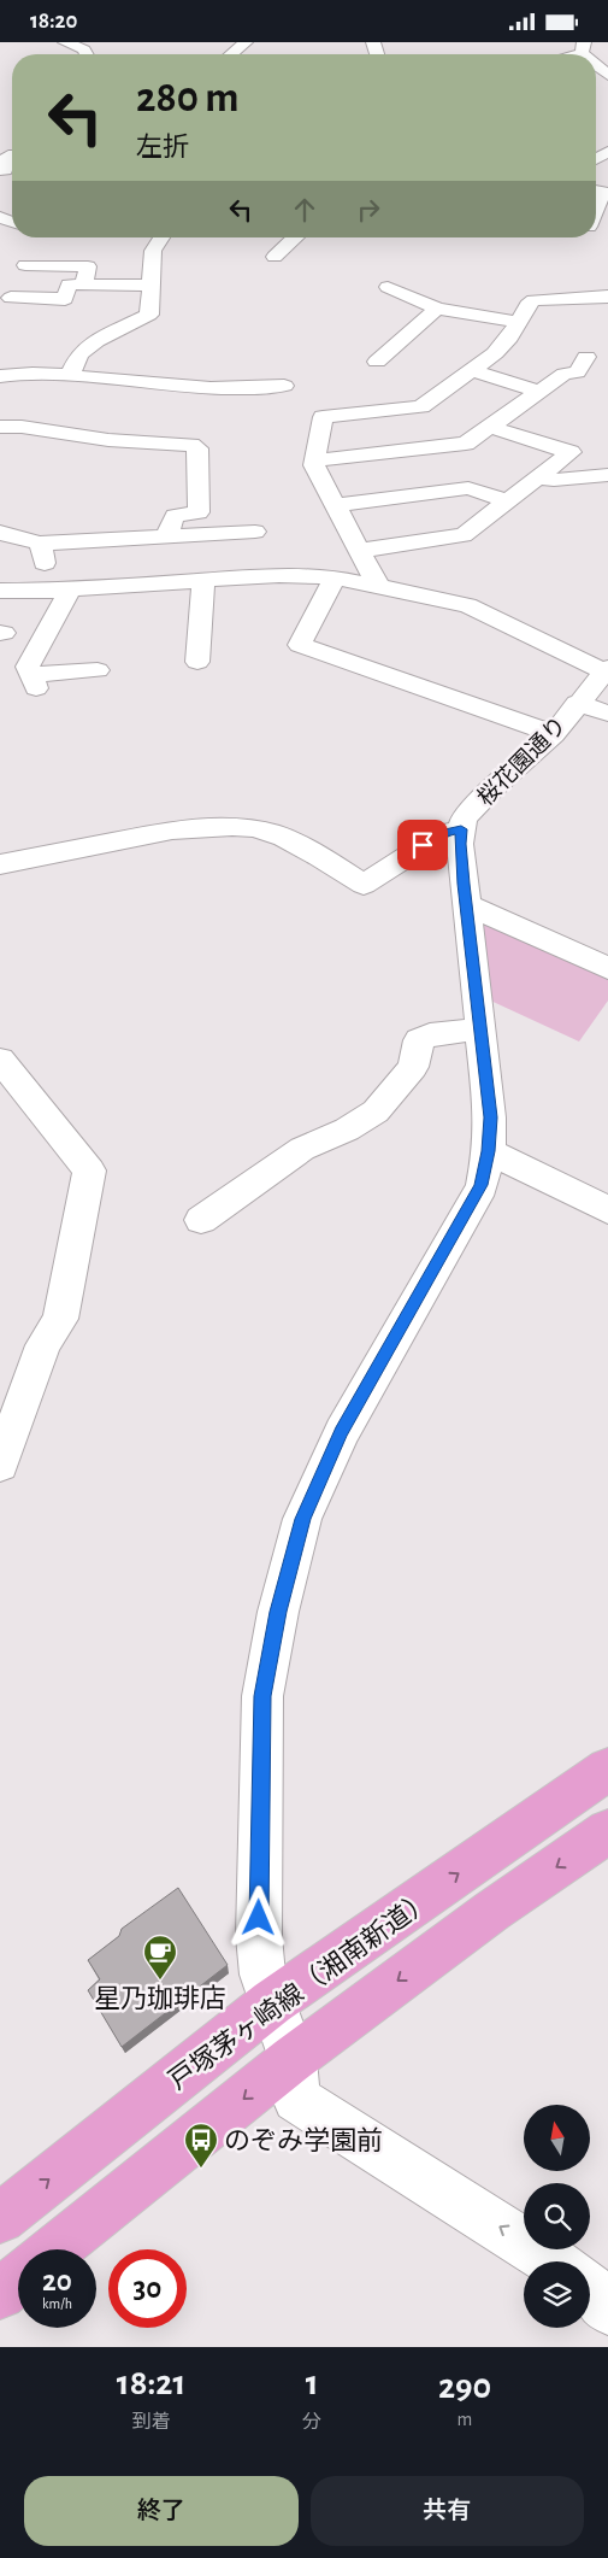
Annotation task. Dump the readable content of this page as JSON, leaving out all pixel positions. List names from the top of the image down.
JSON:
{
  "streets": {
    "main road": ["戸塚茅ヶ崎線（湘南新道）"],
    "street": ["桜花園通り"]
  },
  "places": {
    "cafe": ["星乃珈琲店"],
    "bus stop": ["のぞみ学園前"]
  },
  "north": "top",
  "page": {
    "status": "18:20",
    "turn": ["280 m", "左折"],
    "speed": "20 km/h",
    "limit": "30",
    "eta": [
      "18:21",
      "到着",
      "1",
      "分",
      "290",
      "m"
    ],
    "buttons": ["終了", "共有"]
  }
}
